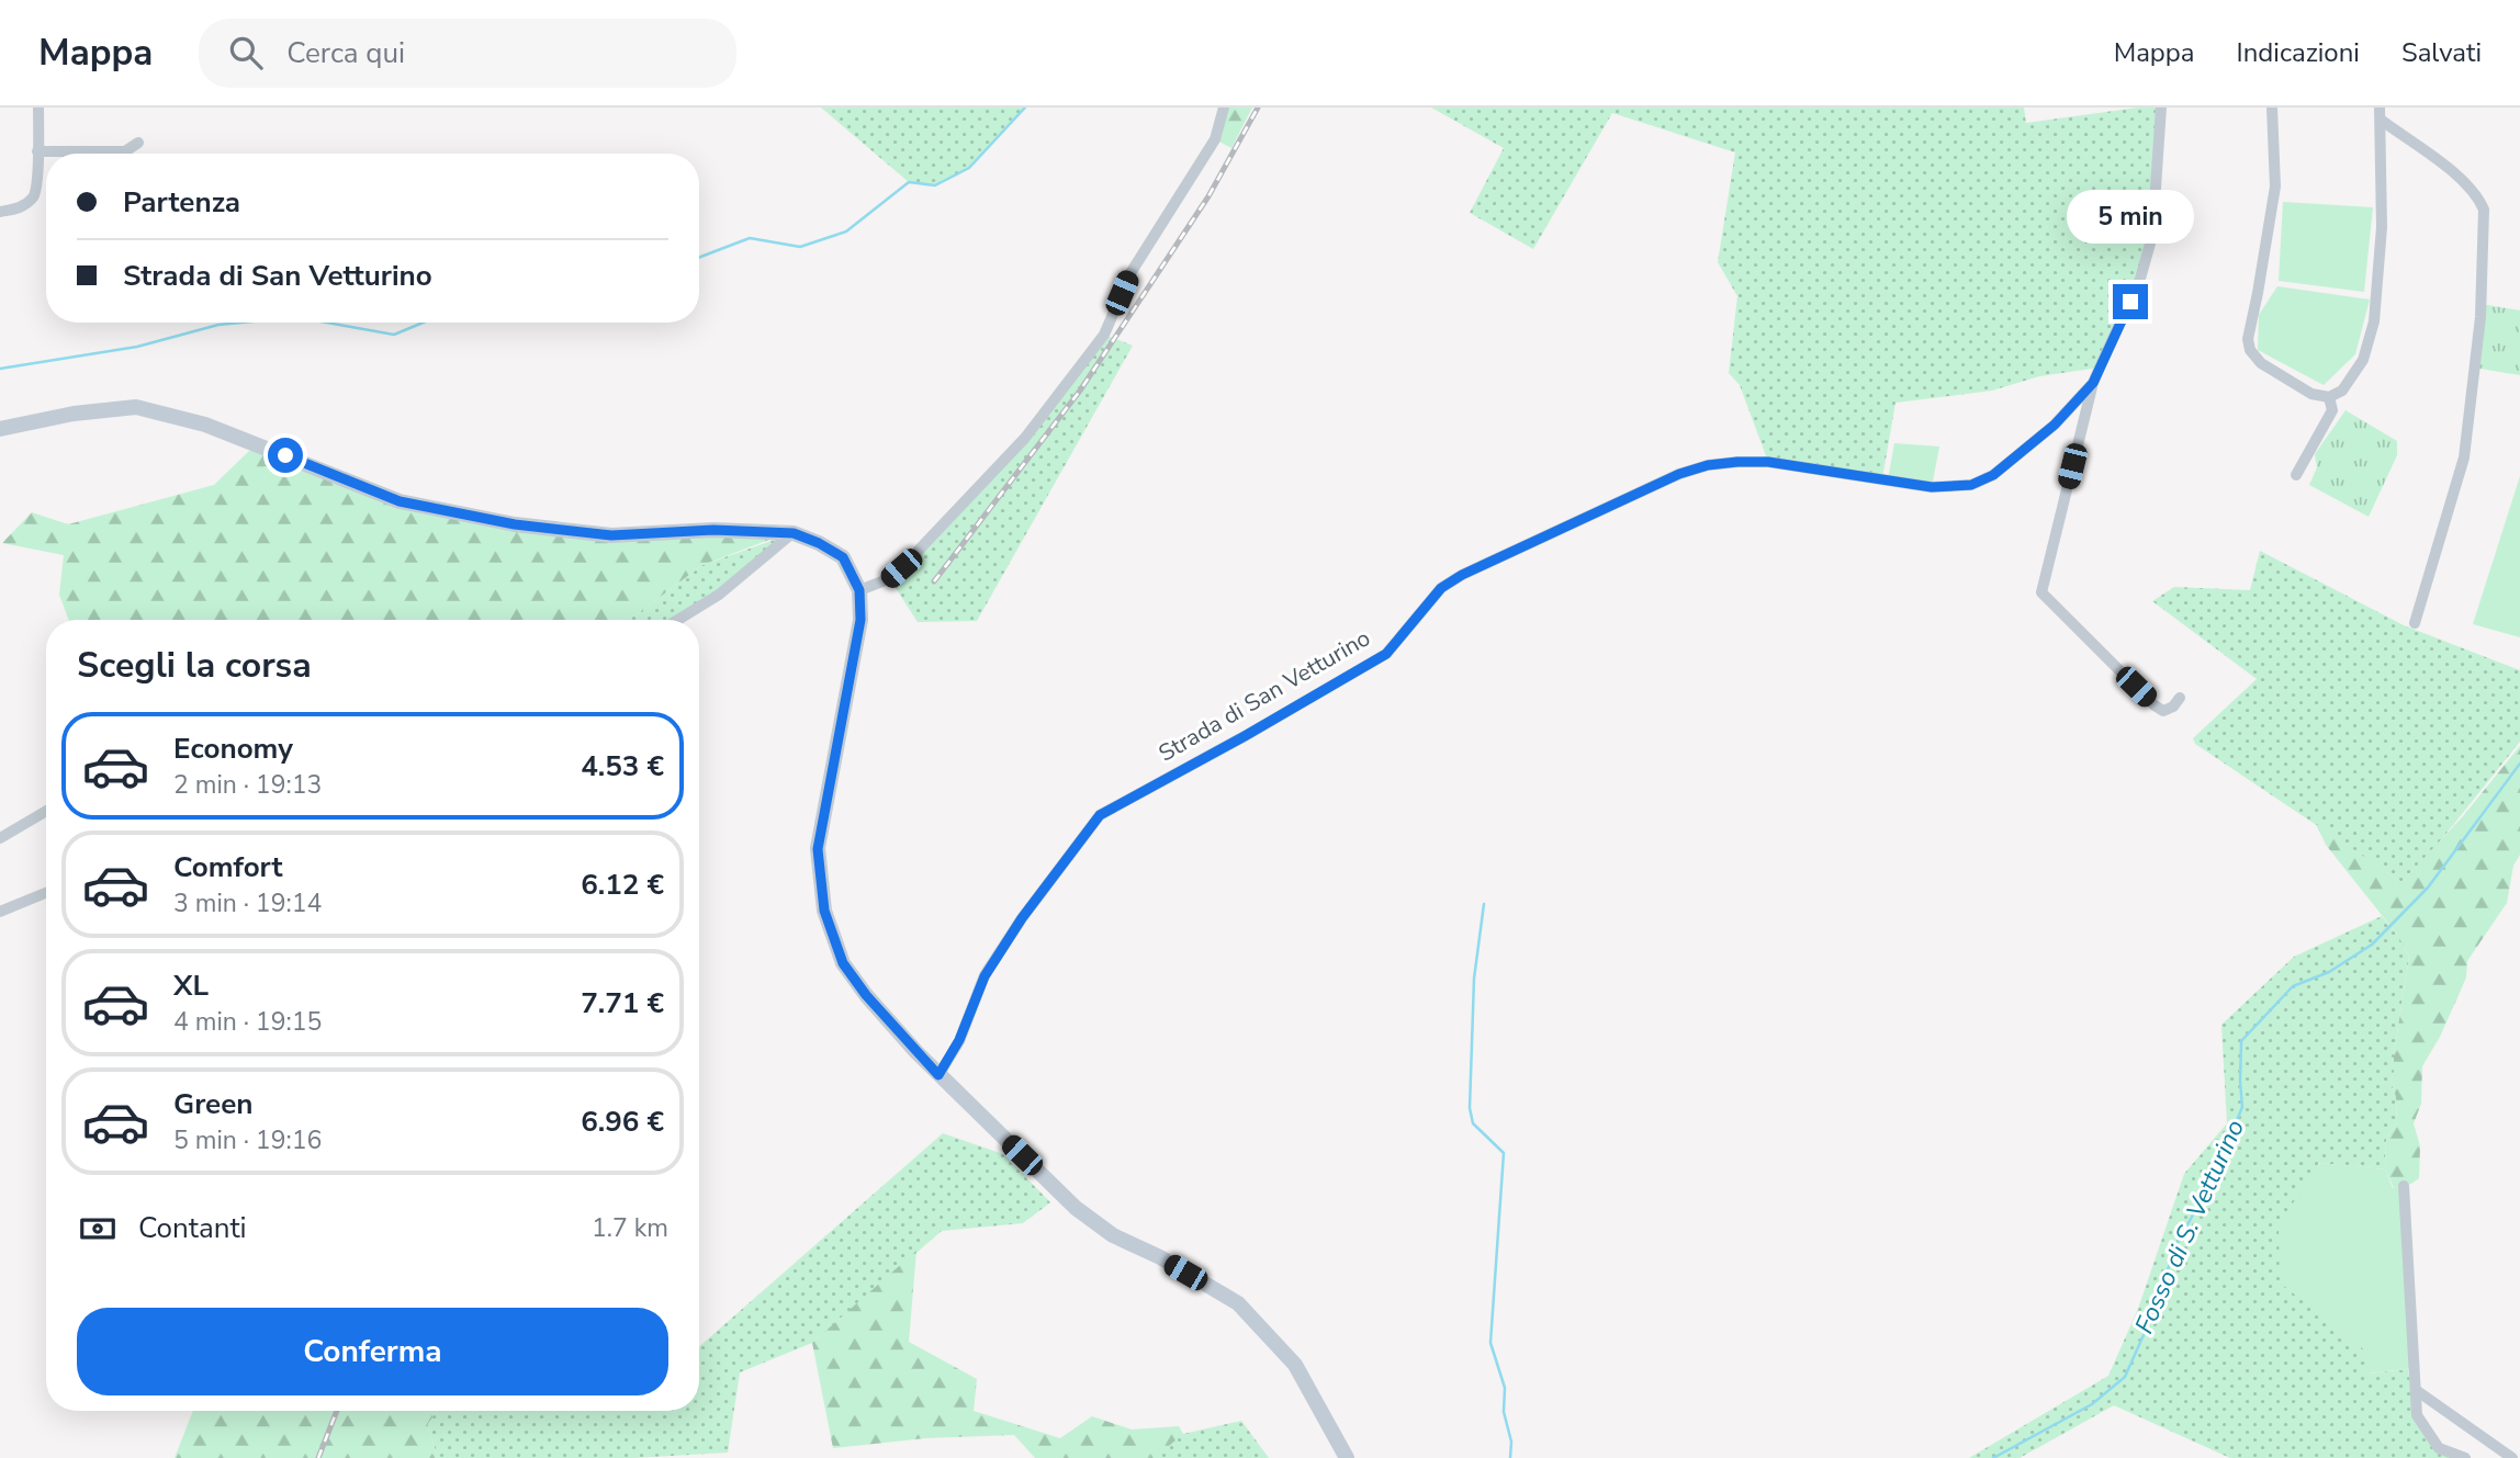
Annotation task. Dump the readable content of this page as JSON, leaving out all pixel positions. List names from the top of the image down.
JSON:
{
  "streets": {
    "street": ["Strada di San Vetturino"]
  },
  "water": ["Fosso di S. Vetturino"],
  "page": {
    "header": "Mappa",
    "search": "Cerca qui",
    "nav": ["Mappa", "Indicazioni", "Salvati"],
    "banner": ["Partenza", "Strada di San Vetturino"],
    "bubble": "5 min",
    "heading": "Scegli la corsa",
    "list": [
      {
        "name": "Economy",
        "note": "2 min · 19:13",
        "value": "4.53 €"
      },
      {
        "name": "Comfort",
        "note": "3 min · 19:14",
        "value": "6.12 €"
      },
      {
        "name": "XL",
        "note": "4 min · 19:15",
        "value": "7.71 €"
      },
      {
        "name": "Green",
        "note": "5 min · 19:16",
        "value": "6.96 €"
      }
    ],
    "pay": ["Contanti", "1.7 km"],
    "buttons": "Conferma"
  }
}
